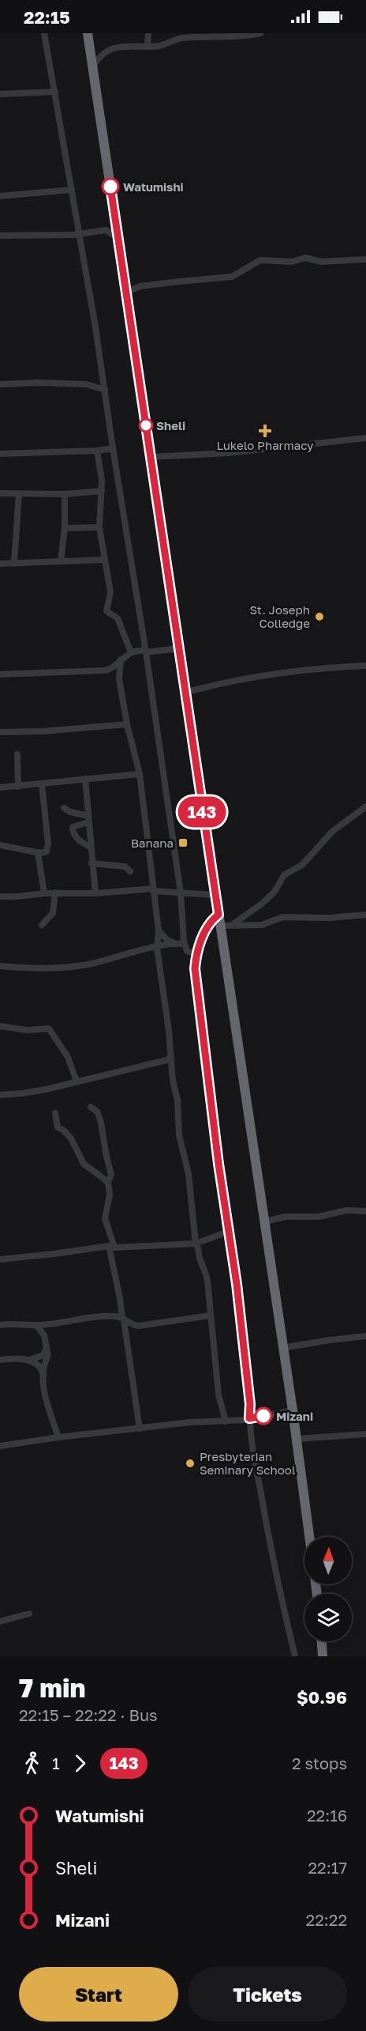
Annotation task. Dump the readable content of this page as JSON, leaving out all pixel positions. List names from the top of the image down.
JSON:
{
  "places": {
    "other": [
      "Watumishi",
      "Sheli",
      "St. Joseph Colledge",
      "Mizani",
      "Presbyterian Seminary School"
    ],
    "health": ["Lukelo Pharmacy"],
    "transit": ["Banana"]
  },
  "lines": ["bus line 143"],
  "north": "top",
  "page": {
    "status": "22:15",
    "on_map": "143",
    "heading": ["7 min", "22:15 – 22:22 · Bus", "$0.96"],
    "legs": ["1", "143", "2 stops"],
    "list": [
      {
        "name": "Watumishi",
        "value": "22:16"
      },
      {
        "name": "Sheli",
        "value": "22:17"
      },
      {
        "name": "Mizani",
        "value": "22:22"
      }
    ],
    "buttons": ["Start", "Tickets"]
  }
}
